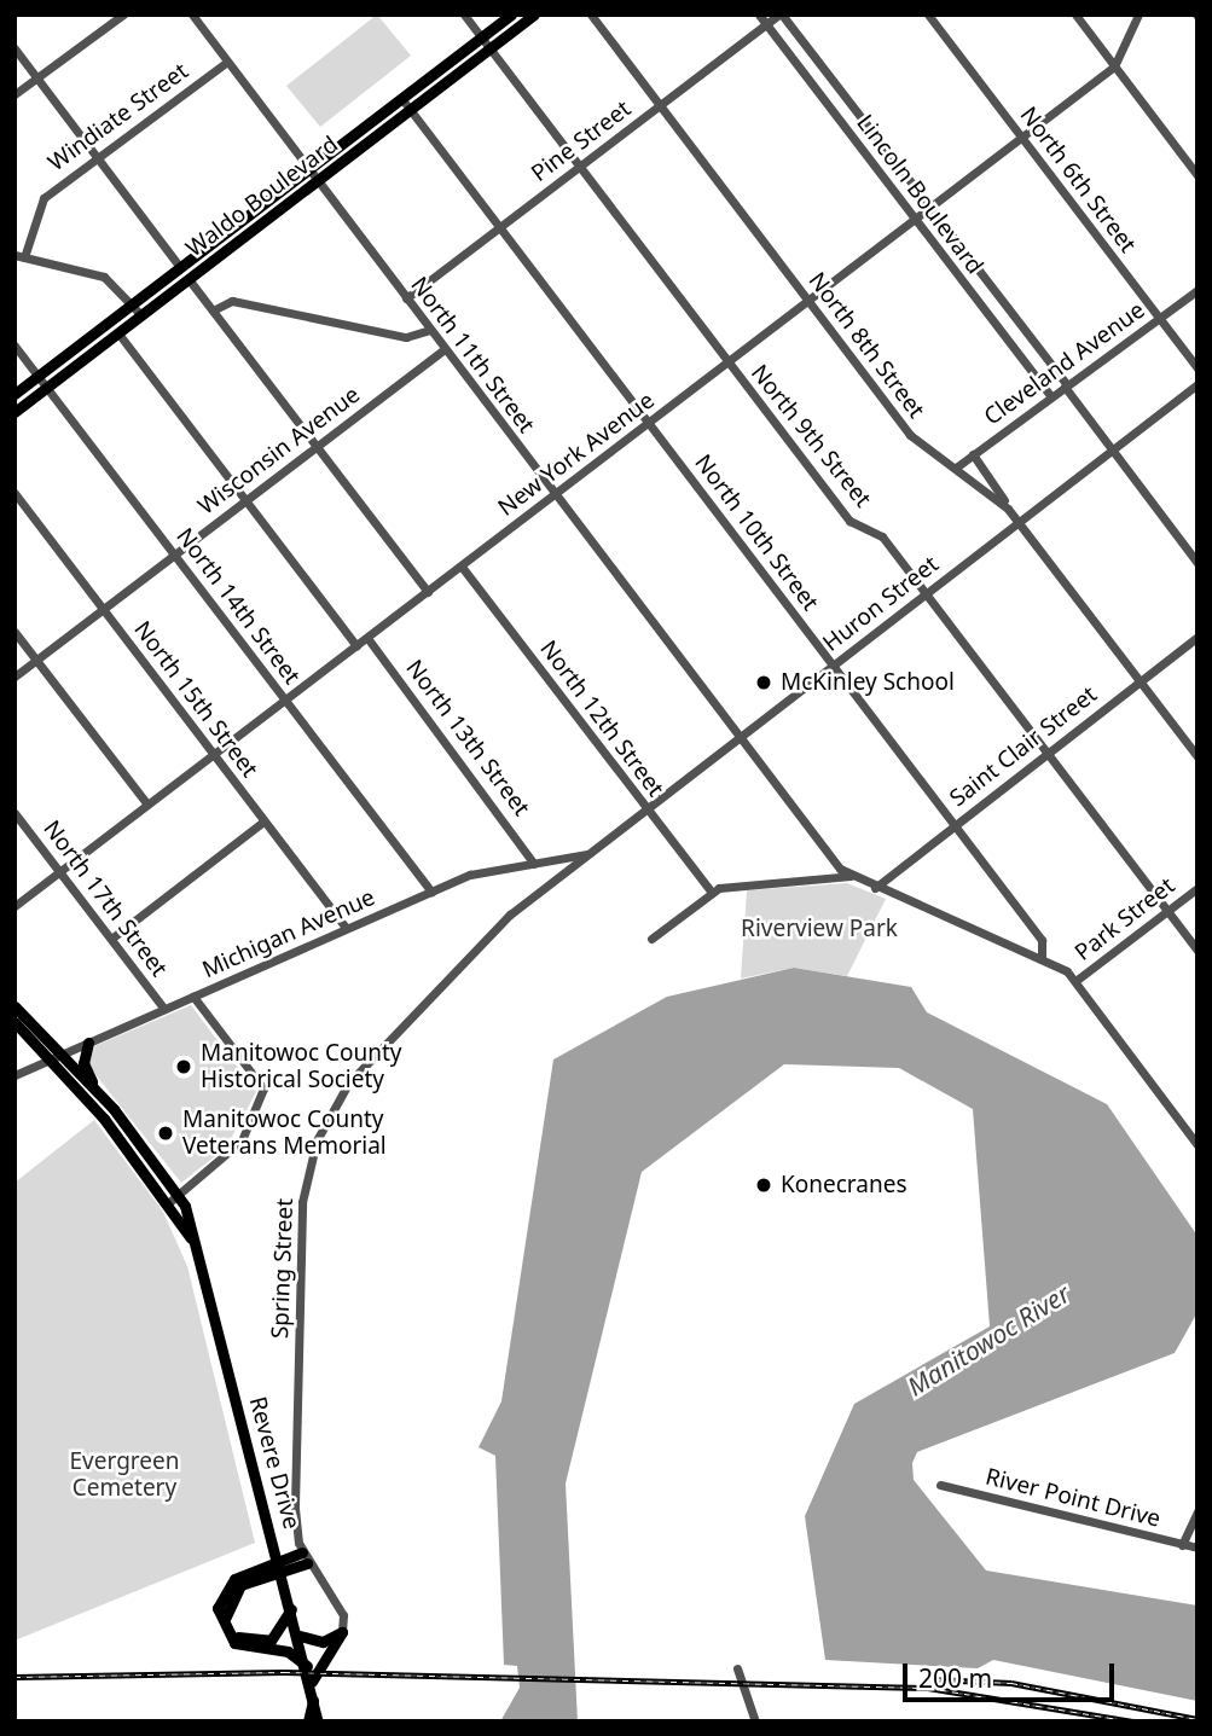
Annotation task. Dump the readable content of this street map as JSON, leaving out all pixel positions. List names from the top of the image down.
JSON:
{
  "streets": {
    "main road": ["Waldo Boulevard", "Revere Drive"],
    "street": [
      "Windiate Street",
      "Pine Street",
      "North 6th Street",
      "Lincoln Boulevard",
      "North 8th Street",
      "North 11th Street",
      "Cleveland Avenue",
      "North 9th Street",
      "Wisconsin Avenue",
      "New York Avenue",
      "North 10th Street",
      "Huron Street",
      "North 14th Street",
      "North 15th Street",
      "North 12th Street",
      "North 13th Street",
      "Saint Clair Street",
      "North 17th Street",
      "Park Street",
      "Michigan Avenue",
      "Spring Street",
      "River Point Drive"
    ]
  },
  "crossings": [
    ["Windiate Street", "North 11th Street"],
    ["Pine Street", "Lincoln Boulevard"],
    ["Pine Street", "North 8th Street"],
    ["Pine Street", "North 11th Street"],
    ["Pine Street", "North 9th Street"],
    ["Pine Street", "North 10th Street"],
    ["North 6th Street", "Cleveland Avenue"],
    ["North 6th Street", "New York Avenue"],
    ["Lincoln Boulevard", "Cleveland Avenue"],
    ["Lincoln Boulevard", "New York Avenue"],
    ["Lincoln Boulevard", "Huron Street"],
    ["Waldo Boulevard", "North 11th Street"],
    ["Waldo Boulevard", "North 9th Street"],
    ["Waldo Boulevard", "North 10th Street"],
    ["Waldo Boulevard", "North 14th Street"],
    ["North 8th Street", "Cleveland Avenue"],
    ["North 8th Street", "New York Avenue"],
    ["North 8th Street", "Huron Street"],
    ["North 8th Street", "Saint Clair Street"],
    ["North 11th Street", "Wisconsin Avenue"],
    ["North 11th Street", "New York Avenue"],
    ["North 11th Street", "Huron Street"],
    ["North 9th Street", "New York Avenue"],
    ["North 9th Street", "Huron Street"],
    ["North 9th Street", "Saint Clair Street"],
    ["North 9th Street", "Park Street"],
    ["Wisconsin Avenue", "North 14th Street"],
    ["Wisconsin Avenue", "North 15th Street"],
    ["New York Avenue", "North 10th Street"],
    ["New York Avenue", "North 14th Street"],
    ["New York Avenue", "North 15th Street"],
    ["New York Avenue", "North 12th Street"],
    ["New York Avenue", "North 13th Street"],
    ["New York Avenue", "North 17th Street"],
    ["North 10th Street", "Huron Street"],
    ["North 10th Street", "Saint Clair Street"],
    ["Huron Street", "North 12th Street"],
    ["Huron Street", "Michigan Avenue"],
    ["Huron Street", "Spring Street"],
    ["North 14th Street", "Michigan Avenue"],
    ["North 15th Street", "Michigan Avenue"],
    ["North 13th Street", "Michigan Avenue"],
    ["North 17th Street", "Michigan Avenue"],
    ["Michigan Avenue", "Spring Street"],
    ["Michigan Avenue", "Revere Drive"]
  ],
  "water": ["Manitowoc River"],
  "parks": ["Riverview Park", "Evergreen Cemetery"],
  "places": [
    "McKinley School",
    "Manitowoc County Historical Society",
    "Manitowoc County Veterans Memorial",
    "Konecranes"
  ],
  "scale_bar": "200 m"
}
